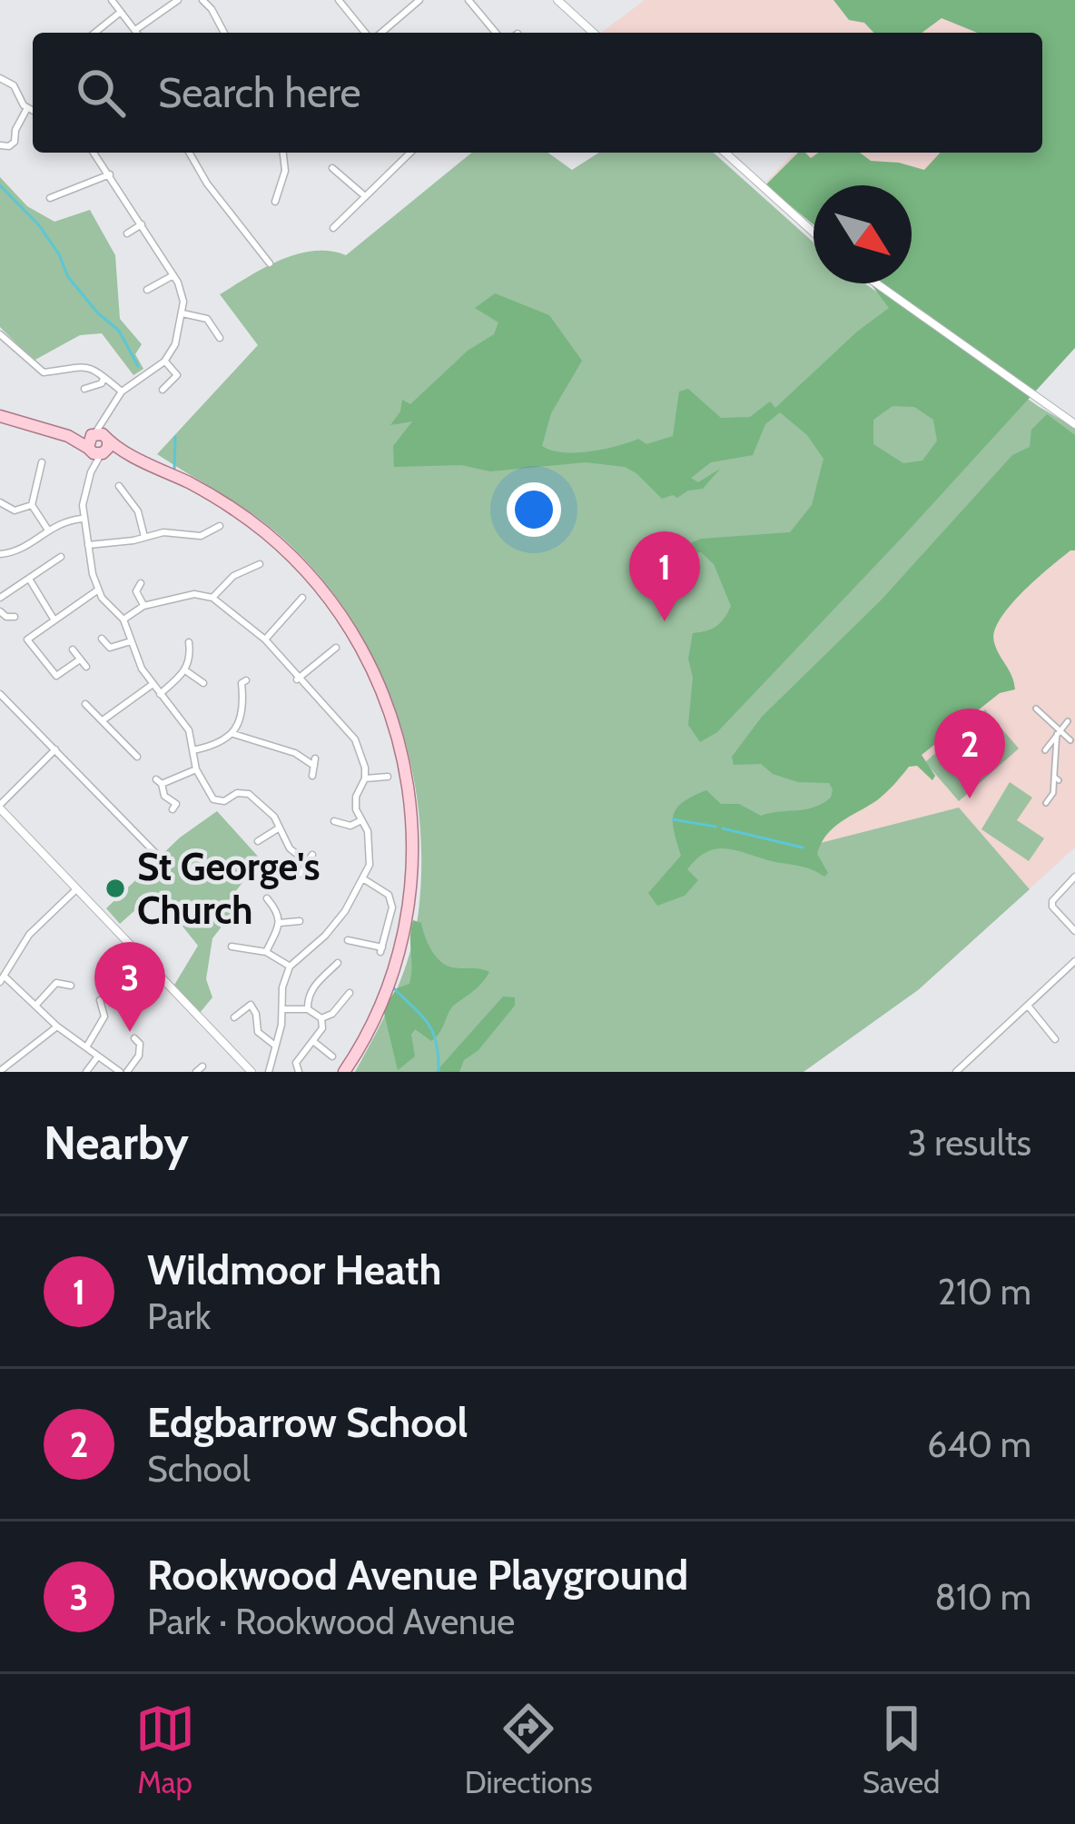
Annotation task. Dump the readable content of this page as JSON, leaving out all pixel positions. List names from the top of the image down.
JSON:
{
  "places": ["St George's Church"],
  "north": "bottom right",
  "page": {
    "search": "Search here",
    "pins": ["1", "2", "3"],
    "heading": ["Nearby", "3 results"],
    "list": [
      {
        "mark": "1",
        "name": "Wildmoor Heath",
        "note": "Park",
        "value": "210 m"
      },
      {
        "mark": "2",
        "name": "Edgbarrow School",
        "note": "School",
        "value": "640 m"
      },
      {
        "mark": "3",
        "name": "Rookwood Avenue Playground",
        "note": "Park · Rookwood Avenue",
        "value": "810 m"
      }
    ],
    "nav": ["Map", "Directions", "Saved"]
  }
}
